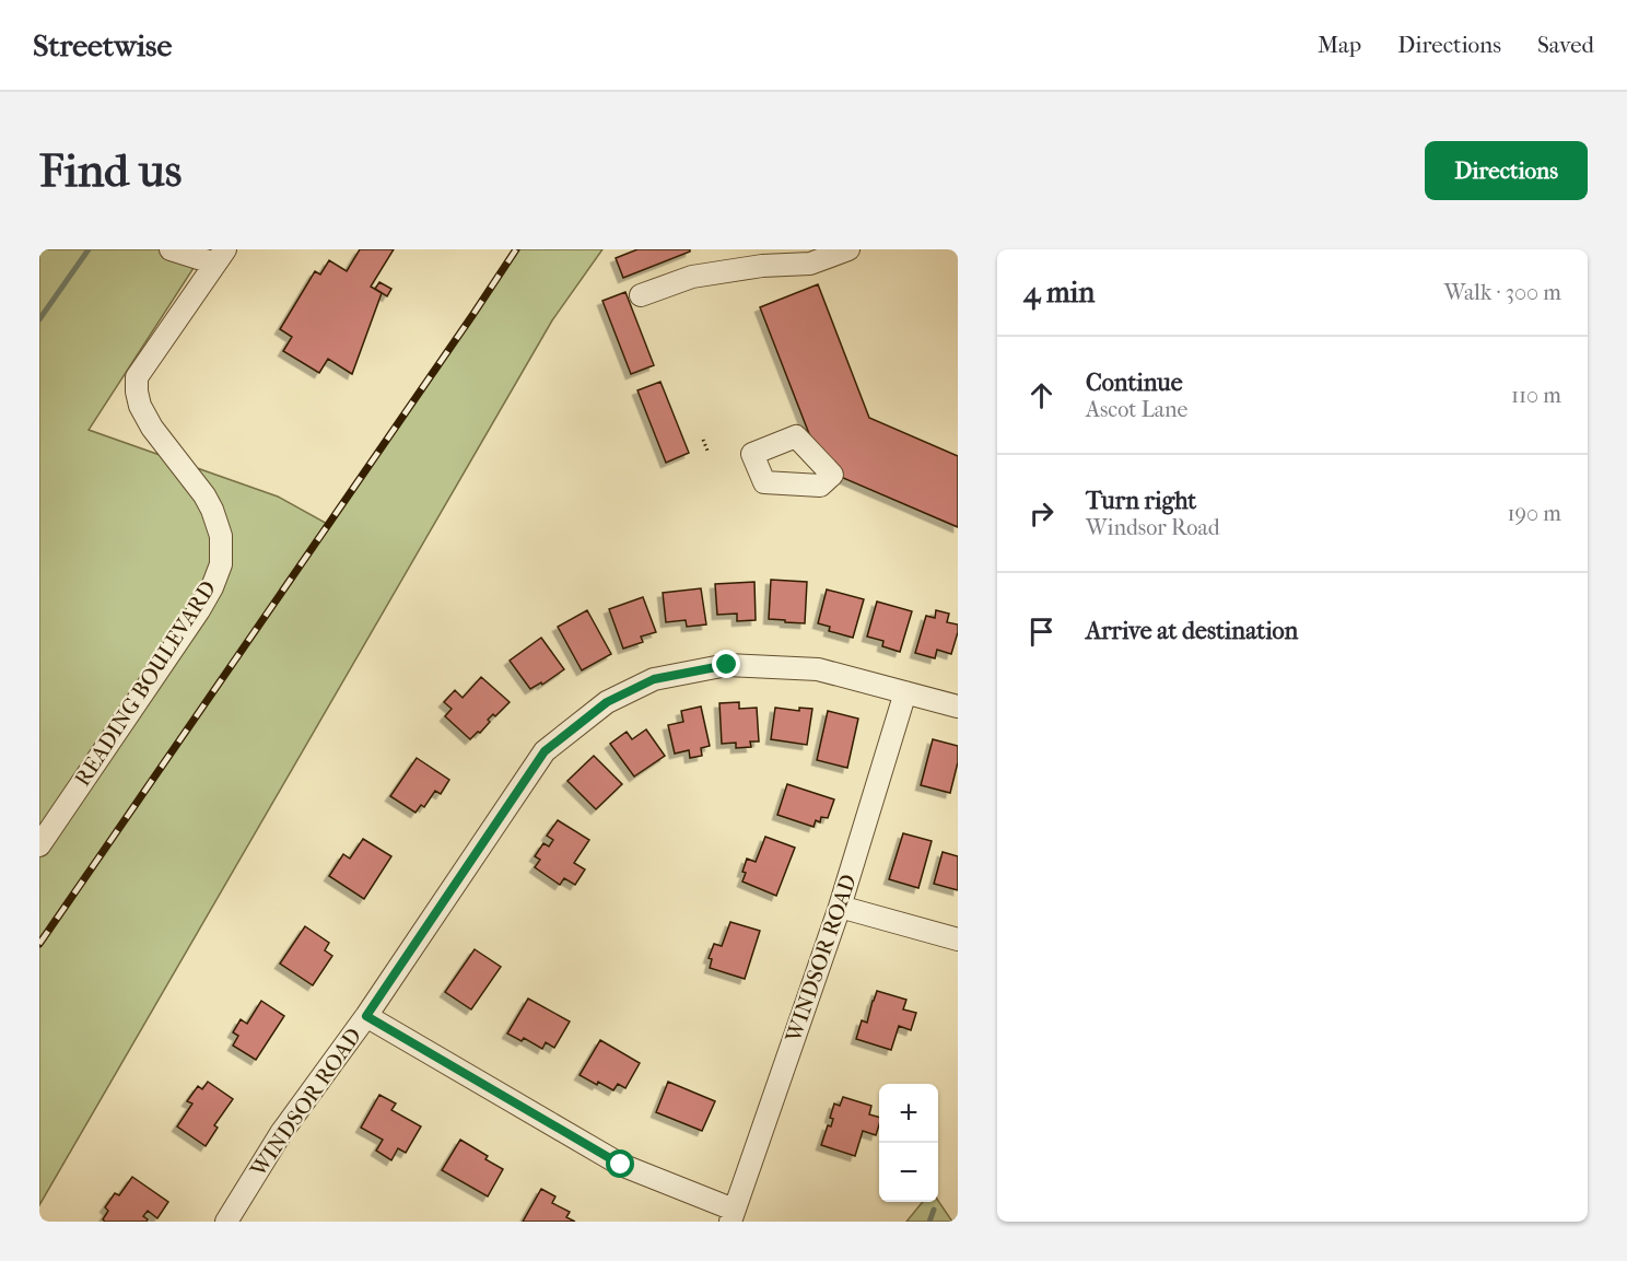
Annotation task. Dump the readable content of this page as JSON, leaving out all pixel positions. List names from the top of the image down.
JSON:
{
  "streets": {
    "street": ["READING BOULEVARD", "WINDSOR ROAD"]
  },
  "page": {
    "header": "Streetwise",
    "nav": ["Map", "Directions", "Saved"],
    "buttons": "Directions",
    "title": "Find us",
    "heading": ["4 min", "Walk · 300 m"],
    "list": [
      ["Continue", "Ascot Lane", "110 m"],
      ["Turn right", "Windsor Road", "190 m"],
      "Arrive at destination"
    ],
    "map_buttons": ["+", "−"]
  }
}
